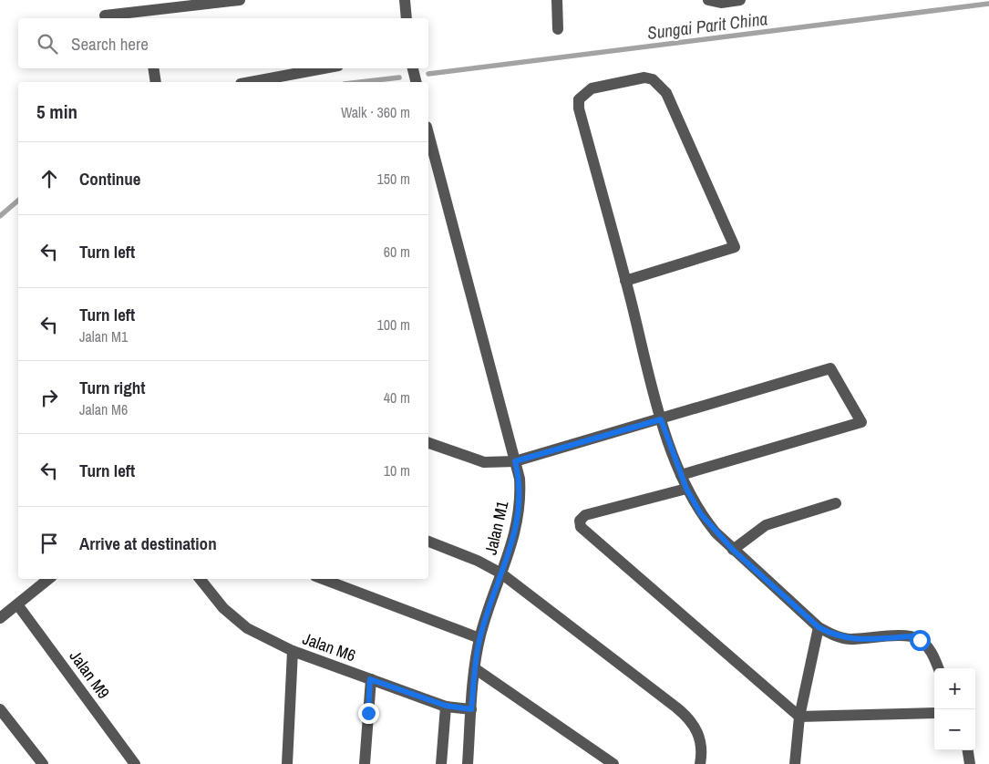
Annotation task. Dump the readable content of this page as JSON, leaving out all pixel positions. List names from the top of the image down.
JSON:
{
  "streets": {
    "street": ["Jalan M1", "Jalan M6", "Jalan M9"]
  },
  "crossings": [
    ["Jalan M1", "Jalan M6"]
  ],
  "water": ["Sungai Parit China"],
  "page": {
    "search": "Search here",
    "heading": ["5 min", "Walk · 360 m"],
    "list": [
      ["Continue", "150 m"],
      ["Turn left", "60 m"],
      ["Turn left", "Jalan M1", "100 m"],
      ["Turn right", "Jalan M6", "40 m"],
      ["Turn left", "10 m"],
      "Arrive at destination"
    ],
    "map_buttons": ["+", "−"]
  }
}
